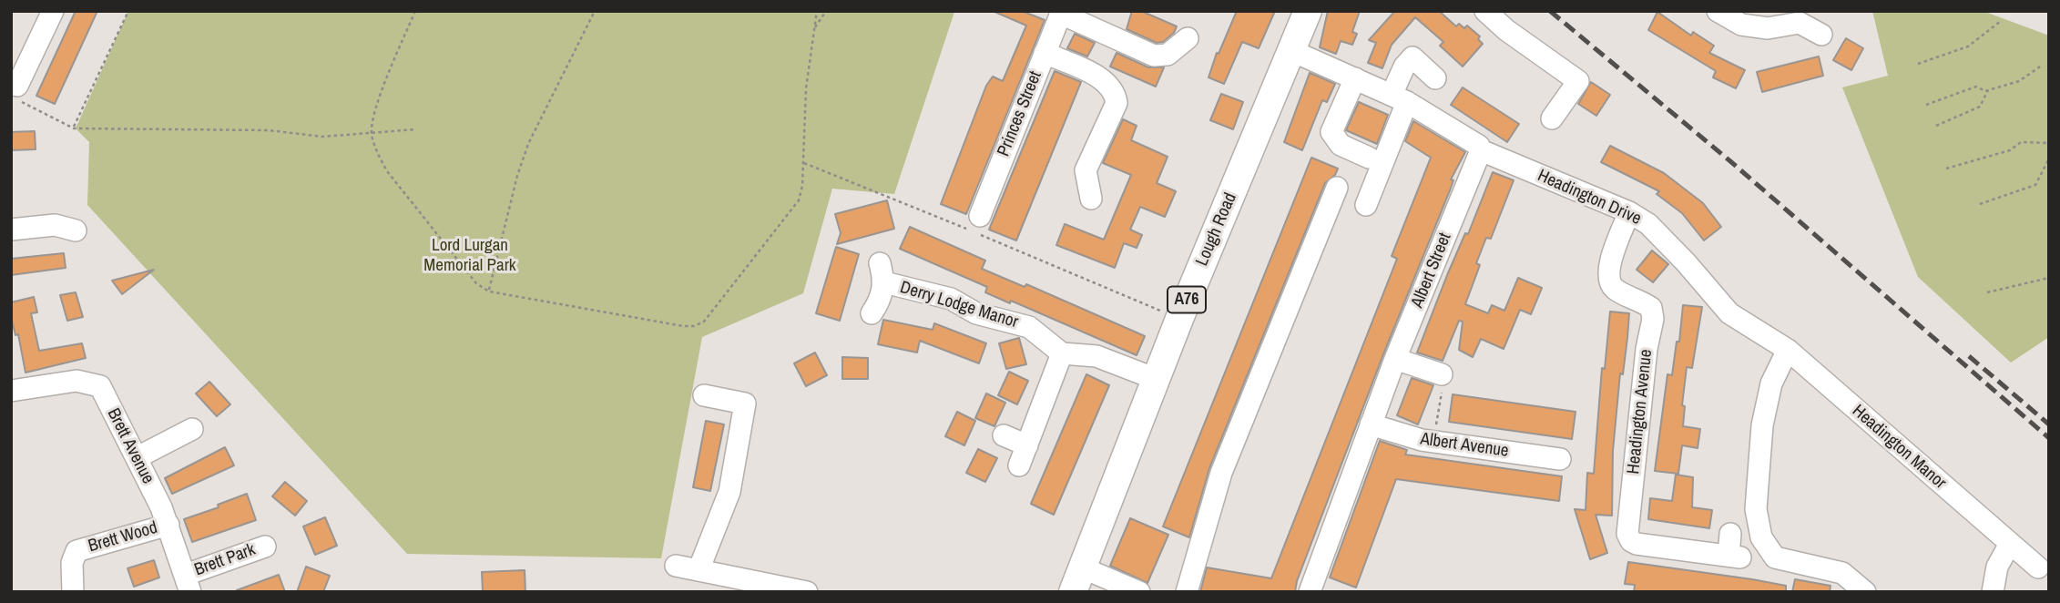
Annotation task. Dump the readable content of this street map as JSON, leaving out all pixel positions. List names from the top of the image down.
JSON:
{
  "streets": {
    "main road": ["Lough Road", "A76"],
    "street": [
      "Princes Street",
      "Headington Drive",
      "Albert Street",
      "Derry Lodge Manor",
      "Headington Avenue",
      "Albert Avenue",
      "Brett Avenue",
      "Headington Manor",
      "Brett Wood",
      "Brett Park"
    ]
  },
  "crossings": [
    ["Headington Drive", "Albert Street"],
    ["Headington Drive", "Headington Avenue"],
    ["Headington Drive", "Headington Manor"],
    ["Albert Street", "Albert Avenue"],
    ["Brett Avenue", "Brett Wood"],
    ["Brett Avenue", "Brett Park"]
  ],
  "parks": ["Lord Lurgan Memorial Park"]
}
